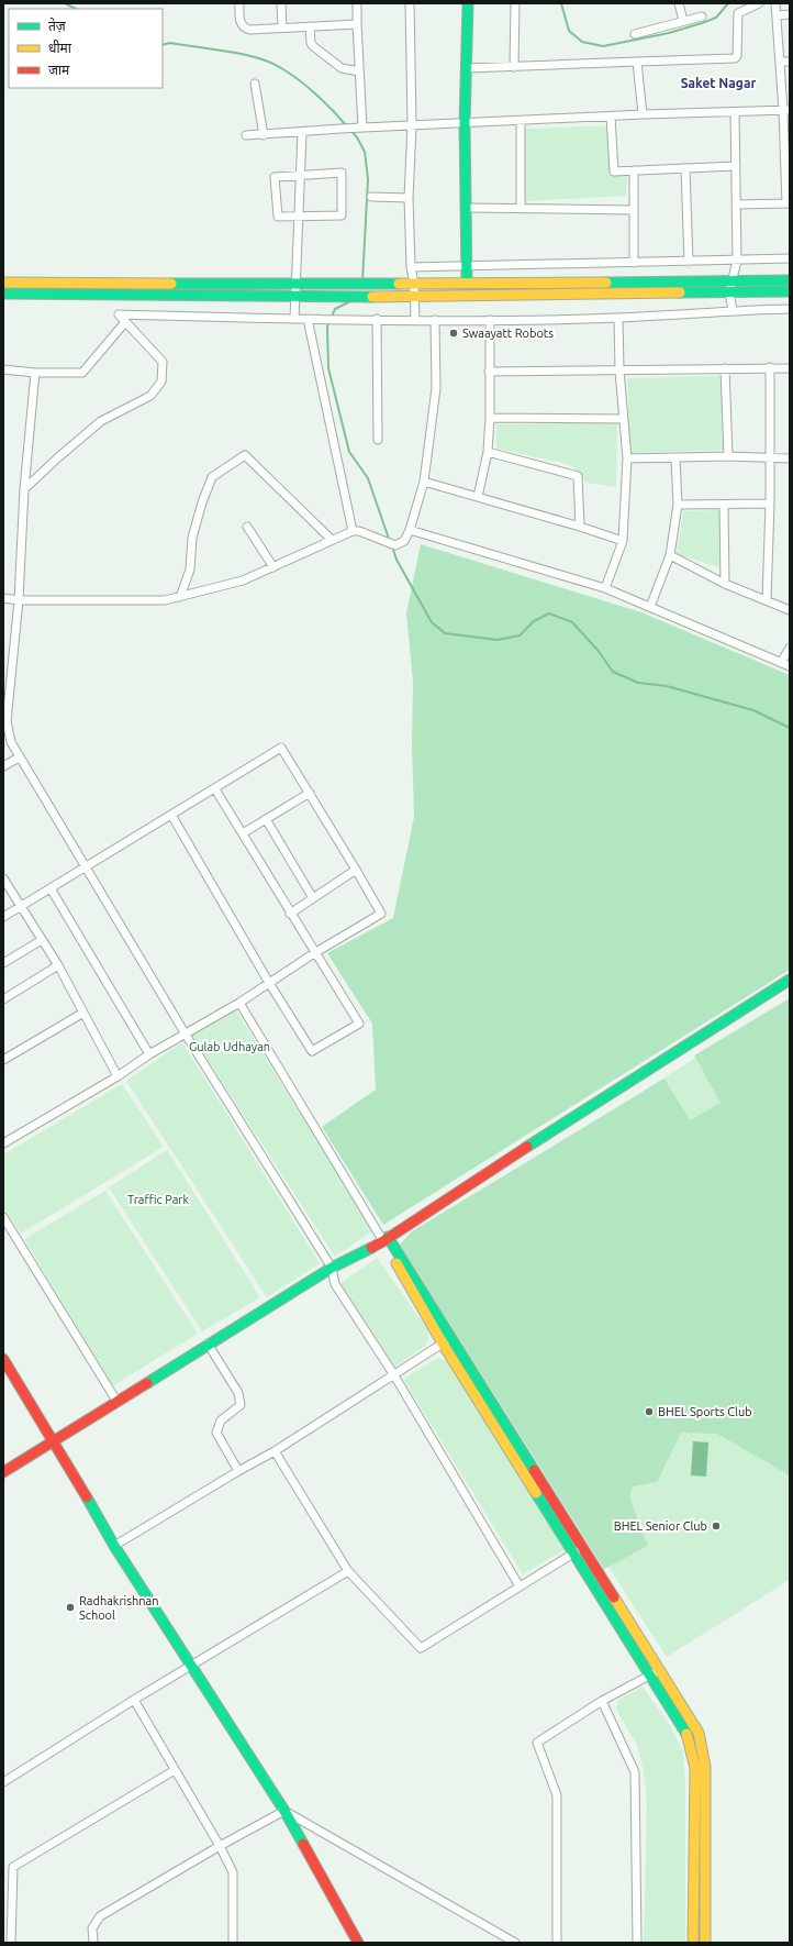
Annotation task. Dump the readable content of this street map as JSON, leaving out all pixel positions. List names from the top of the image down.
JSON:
{
  "districts": ["Saket Nagar"],
  "parks": ["Gulab Udhayan", "Traffic Park"],
  "places": [
    "Swaayatt Robots",
    "BHEL Sports Club",
    "BHEL Senior Club",
    "Radhakrishnan School"
  ],
  "legend": ["तेज़", "धीमा", "जाम"]
}
